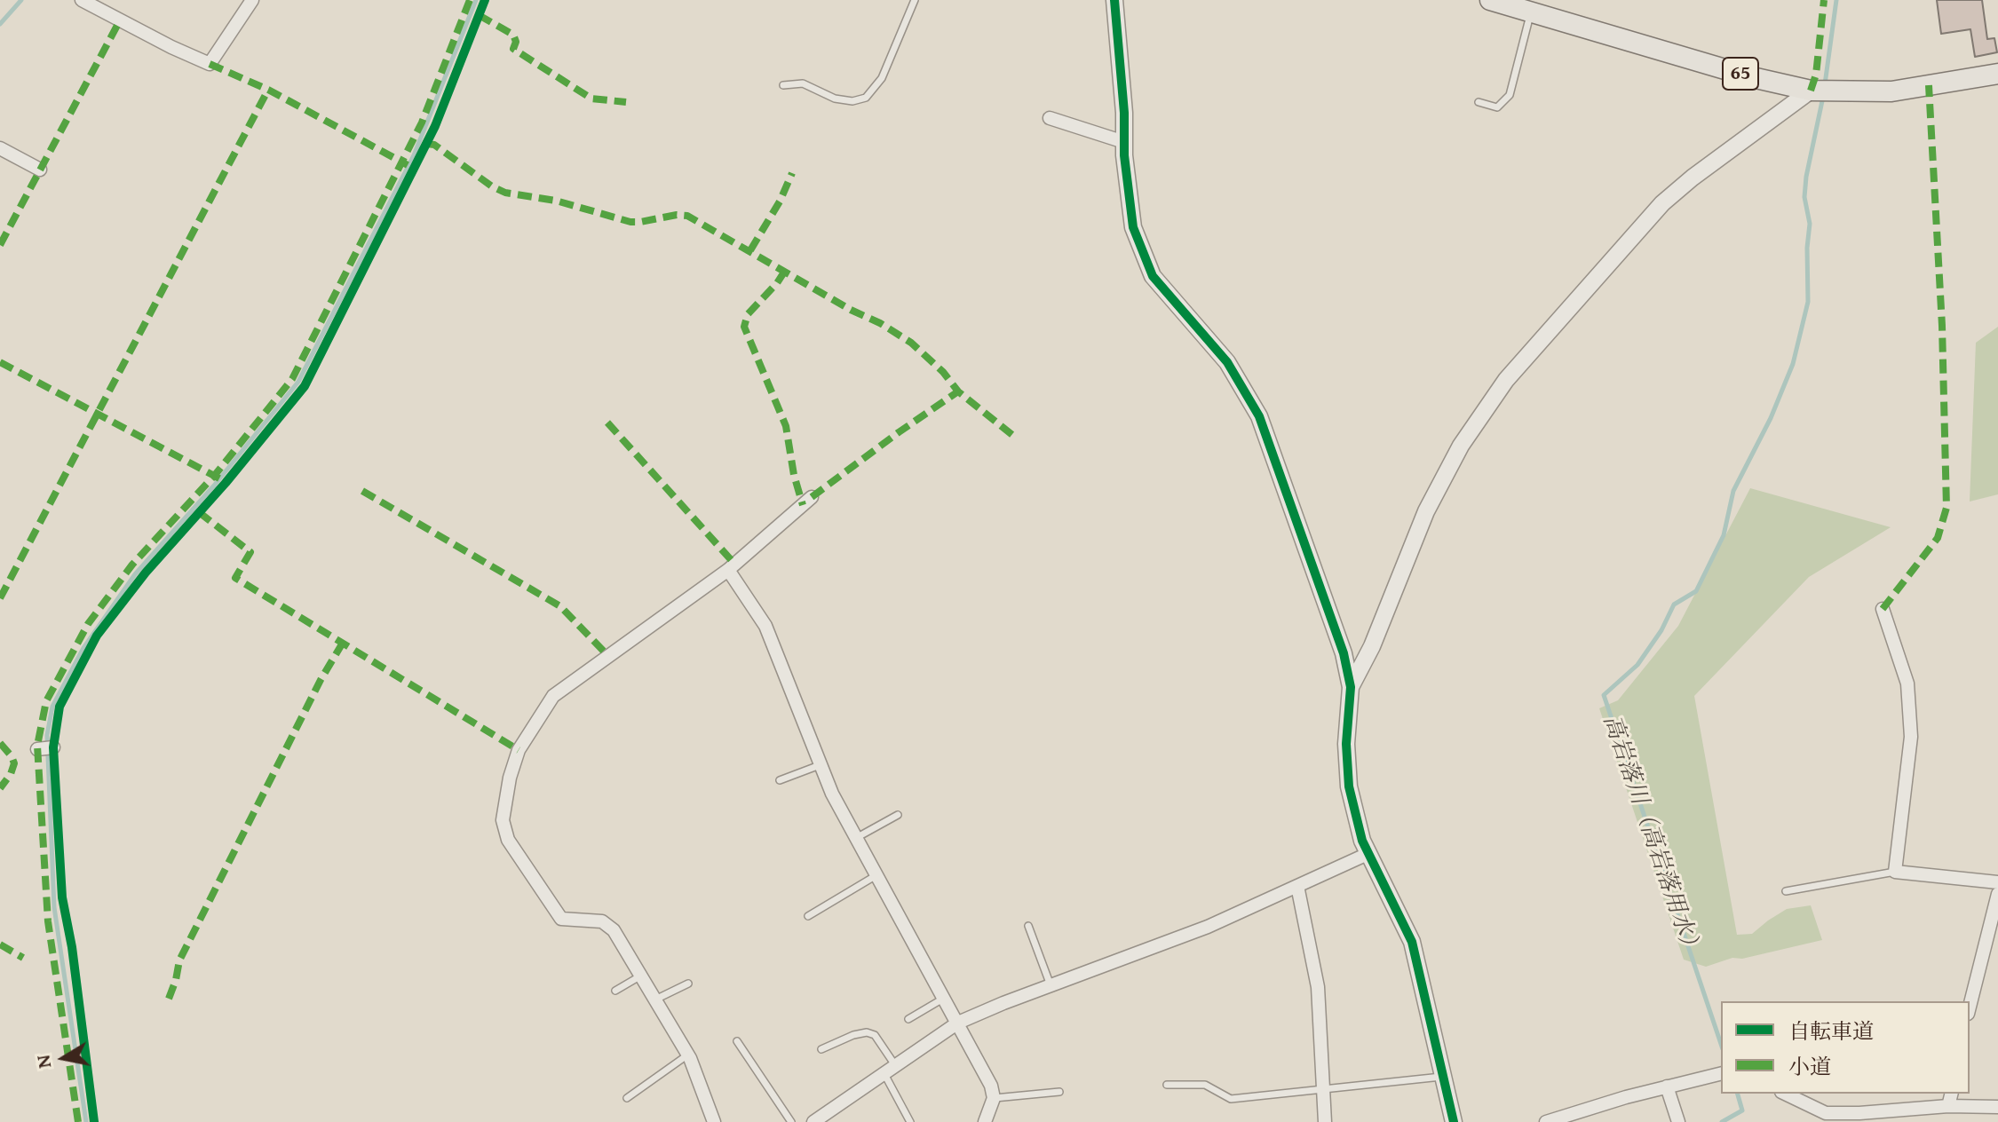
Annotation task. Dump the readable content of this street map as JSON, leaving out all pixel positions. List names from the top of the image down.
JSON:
{
  "streets": {
    "main road": ["65"]
  },
  "water": ["高岩落川（高岩落用水）"],
  "legend": ["自転車道", "小道"],
  "north": "left"
}
